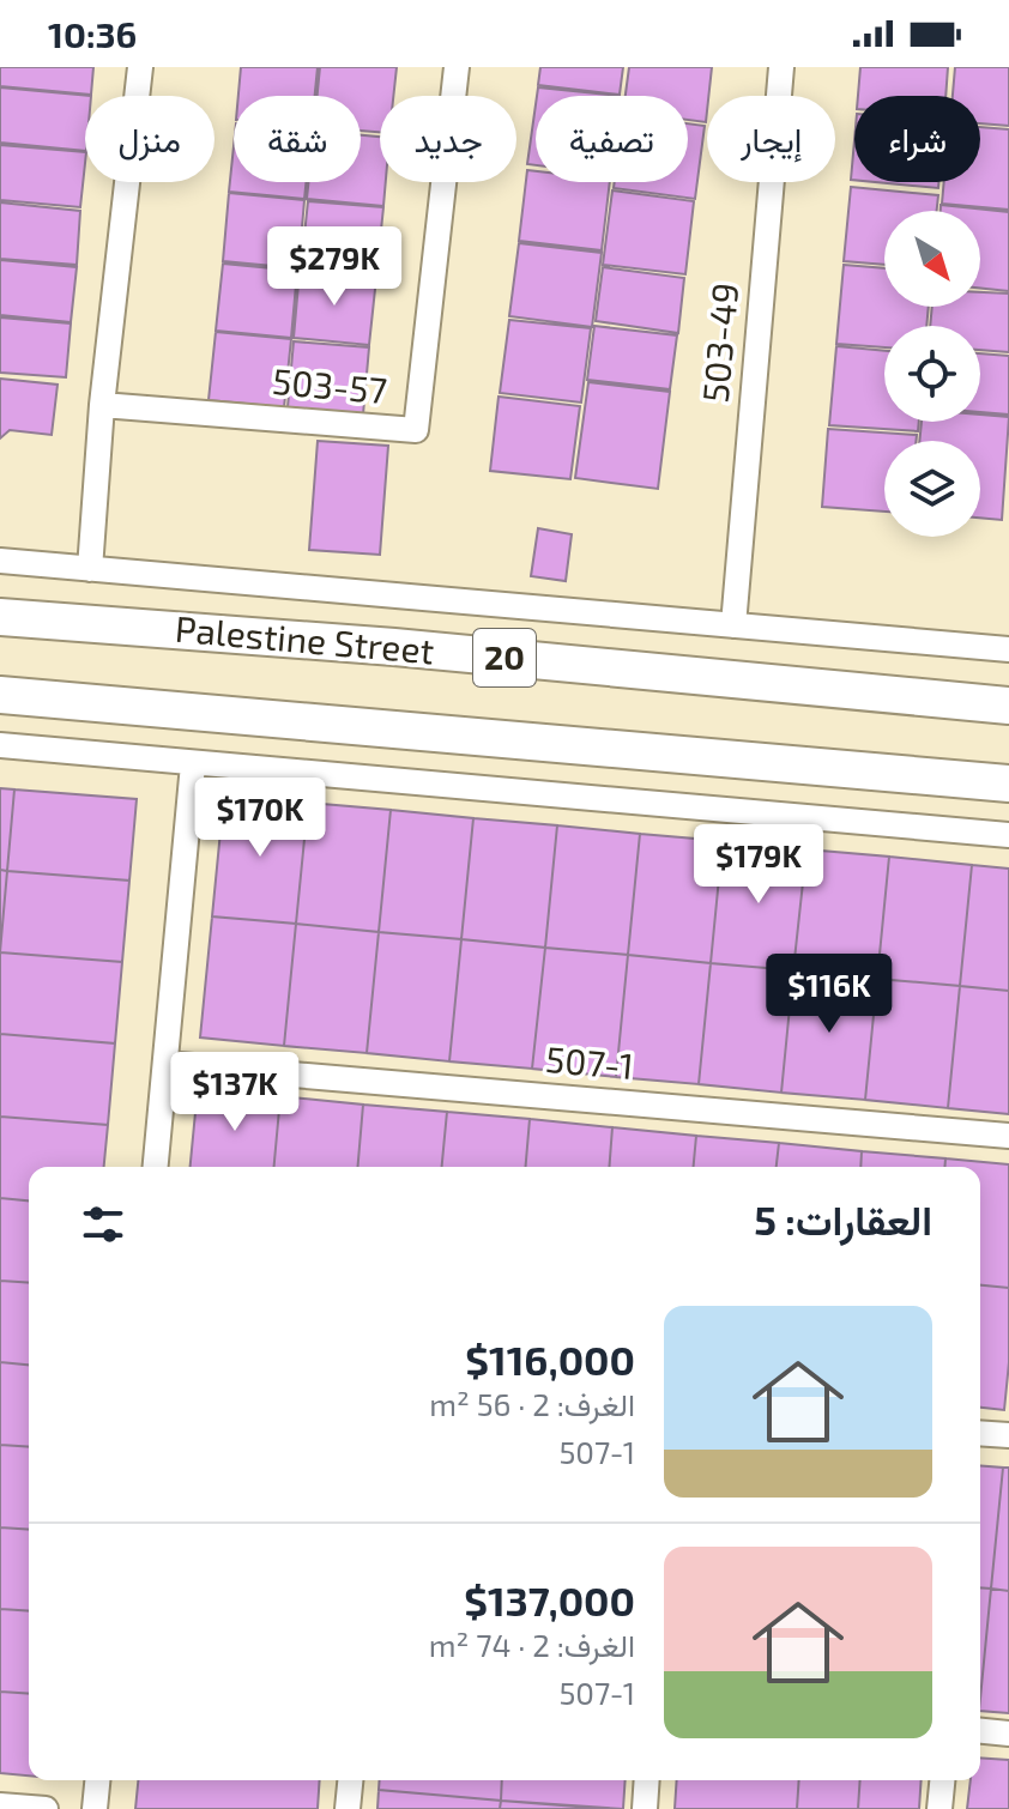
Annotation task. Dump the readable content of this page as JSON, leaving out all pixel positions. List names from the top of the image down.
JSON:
{
  "streets": {
    "main road": ["Palestine Street", "20"],
    "street": ["503-49", "503-57", "507-1"]
  },
  "north": "bottom right",
  "page": {
    "status": "10:36",
    "chip": [
      "شراء",
      "إيجار",
      "تصفية",
      "جديد",
      "شقة",
      "منزل"
    ],
    "price": [
      "$279K",
      "$170K",
      "$179K",
      "$116K",
      "$137K"
    ],
    "heading": "العقارات: 5",
    "list": [
      {
        "name": "$116,000",
        "note": "الغرف: 2 · 56 m² · 507-1"
      },
      {
        "name": "$137,000",
        "note": "الغرف: 2 · 74 m² · 507-1"
      }
    ]
  }
}
